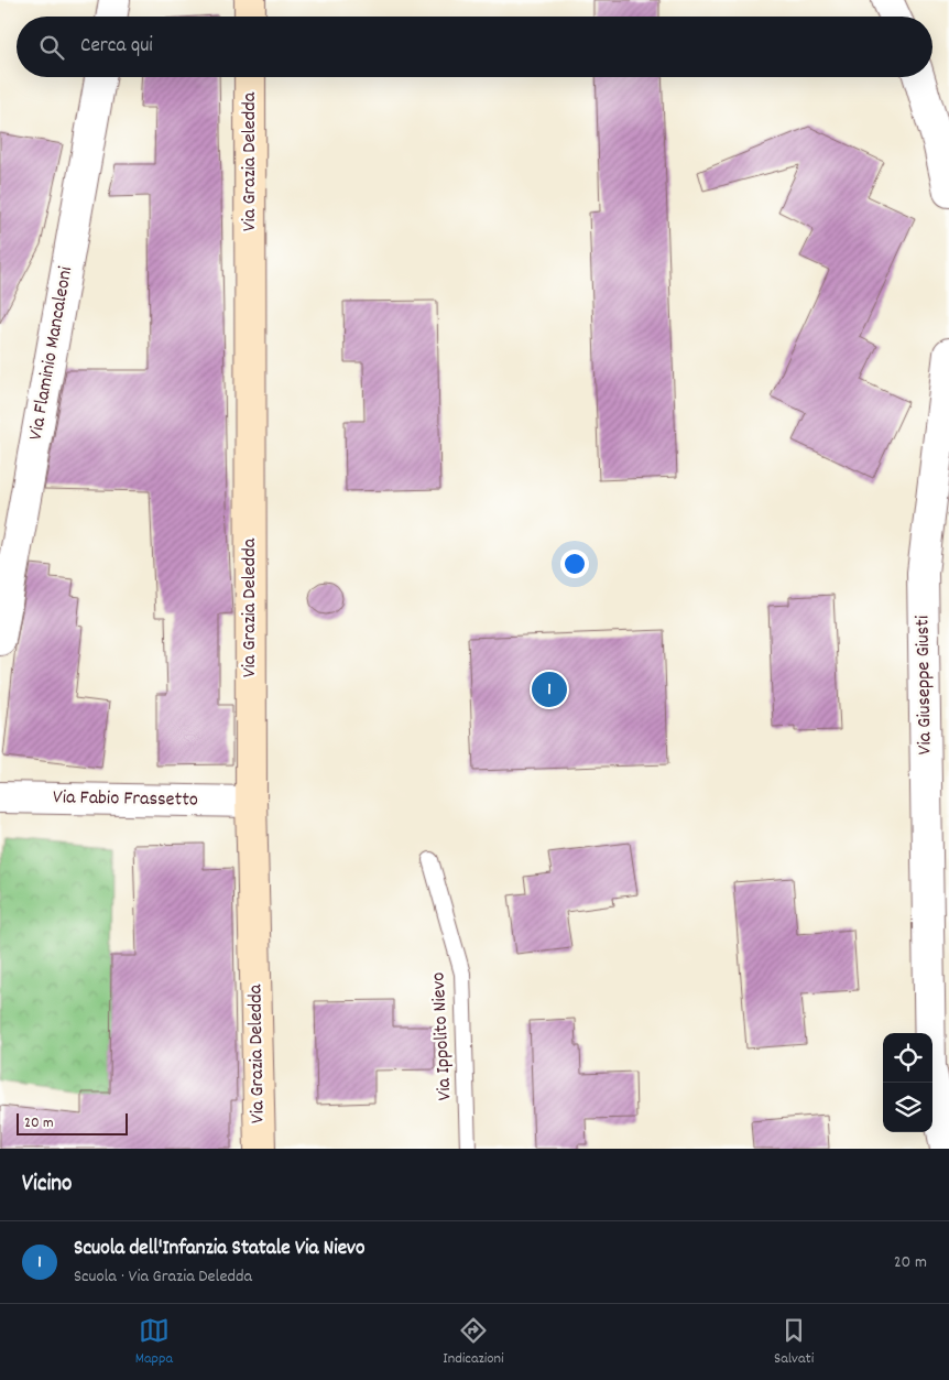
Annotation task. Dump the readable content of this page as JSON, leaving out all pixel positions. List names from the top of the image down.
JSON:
{
  "streets": {
    "street": [
      "Via Grazia Deledda",
      "Via Flaminio Mancaleoni",
      "Via Giuseppe Giusti",
      "Via Fabio Frassetto"
    ],
    "lane": ["Via Ippolito Nievo"]
  },
  "crossings": [
    ["Via Grazia Deledda", "Via Fabio Frassetto"]
  ],
  "scale_bar": "20 m",
  "page": {
    "search": "Cerca qui",
    "pins": "1",
    "scale": "20 m",
    "heading": "Vicino",
    "list": [
      {
        "mark": "1",
        "name": "Scuola dell'Infanzia Statale Via Nievo",
        "note": "Scuola · Via Grazia Deledda",
        "value": "20 m"
      }
    ],
    "nav": ["Mappa", "Indicazioni", "Salvati"]
  }
}
